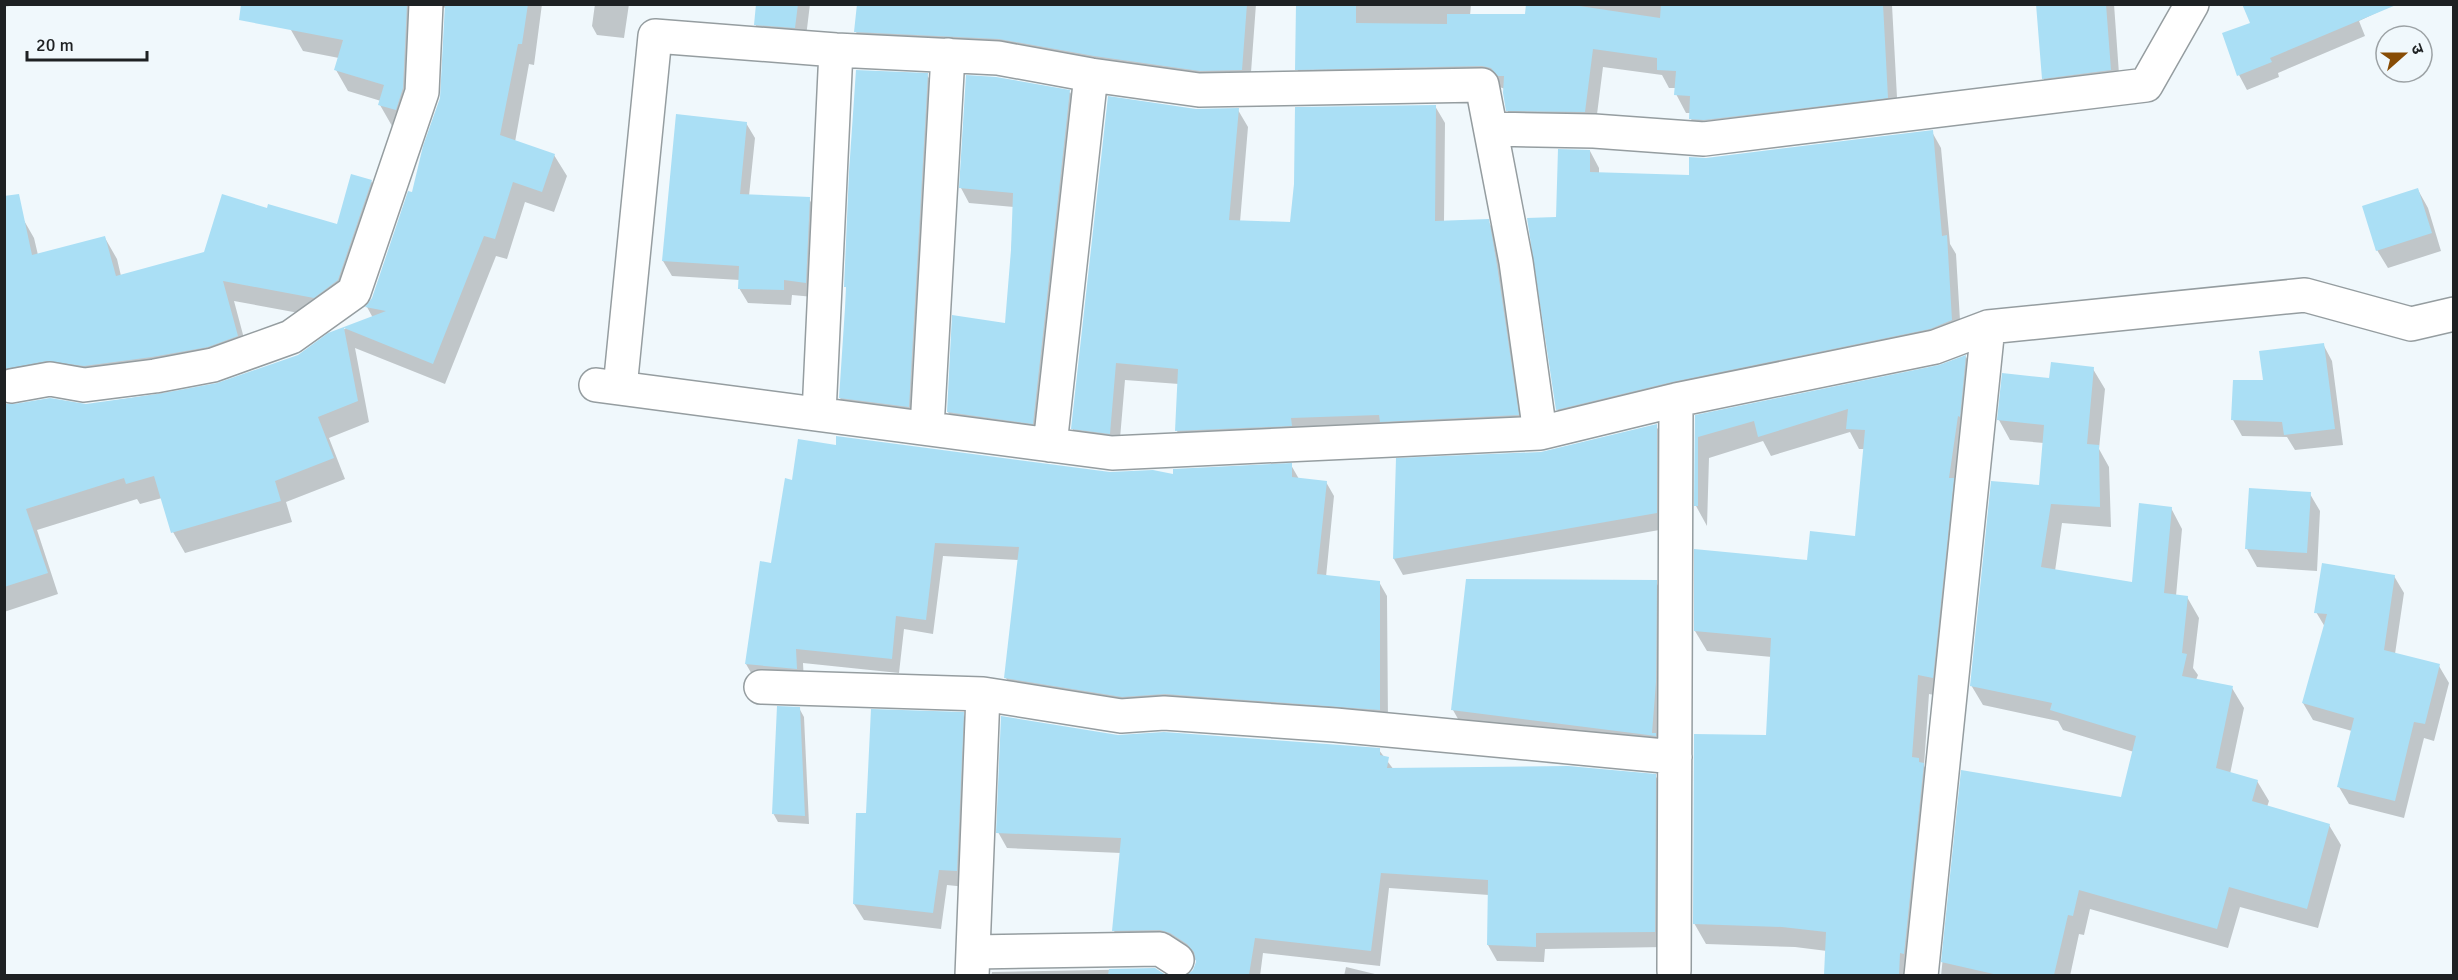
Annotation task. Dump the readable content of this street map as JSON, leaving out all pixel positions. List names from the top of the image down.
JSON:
{
  "scale_bar": "20 m",
  "north": "right"
}
